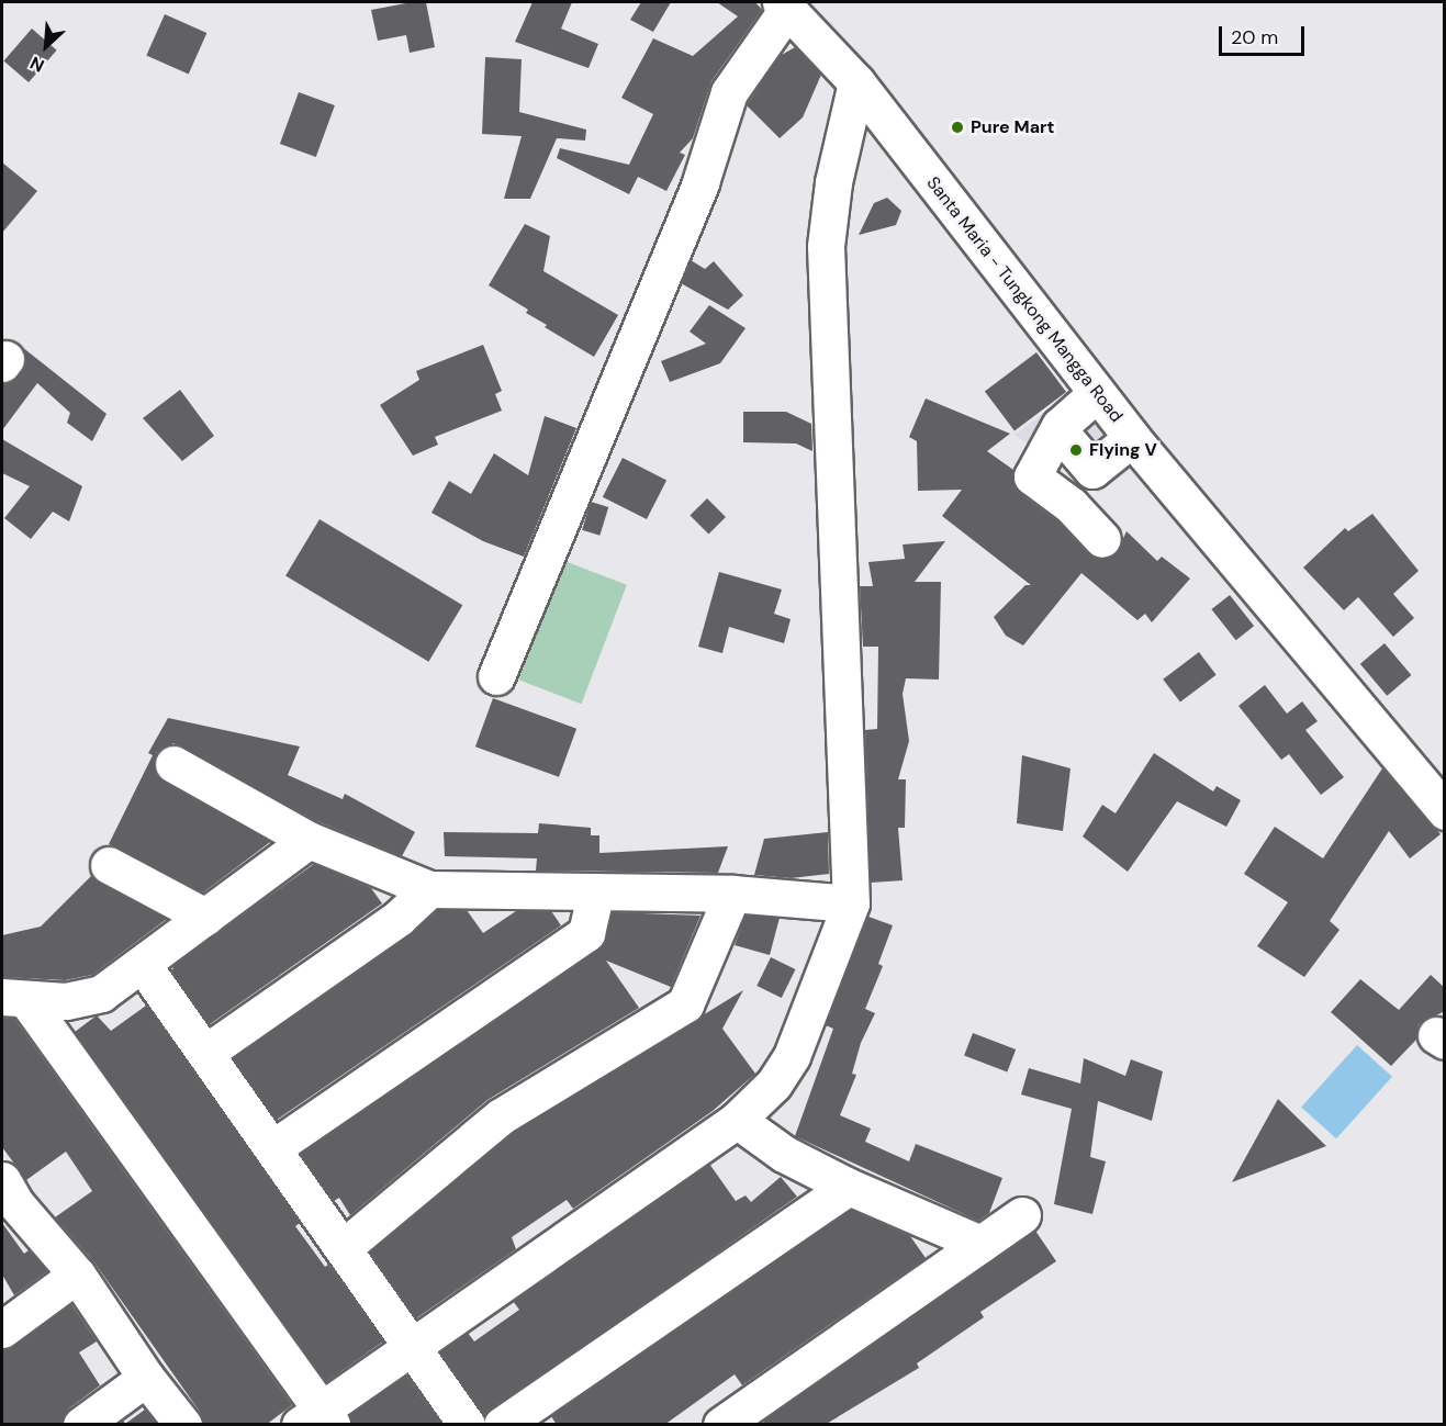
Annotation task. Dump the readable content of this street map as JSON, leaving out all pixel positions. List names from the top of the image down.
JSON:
{
  "streets": {
    "street": ["Santa Maria - Tungkong Mangga Road"]
  },
  "places": ["Pure Mart", "Flying V"],
  "scale_bar": "20 m",
  "north": "bottom left"
}
